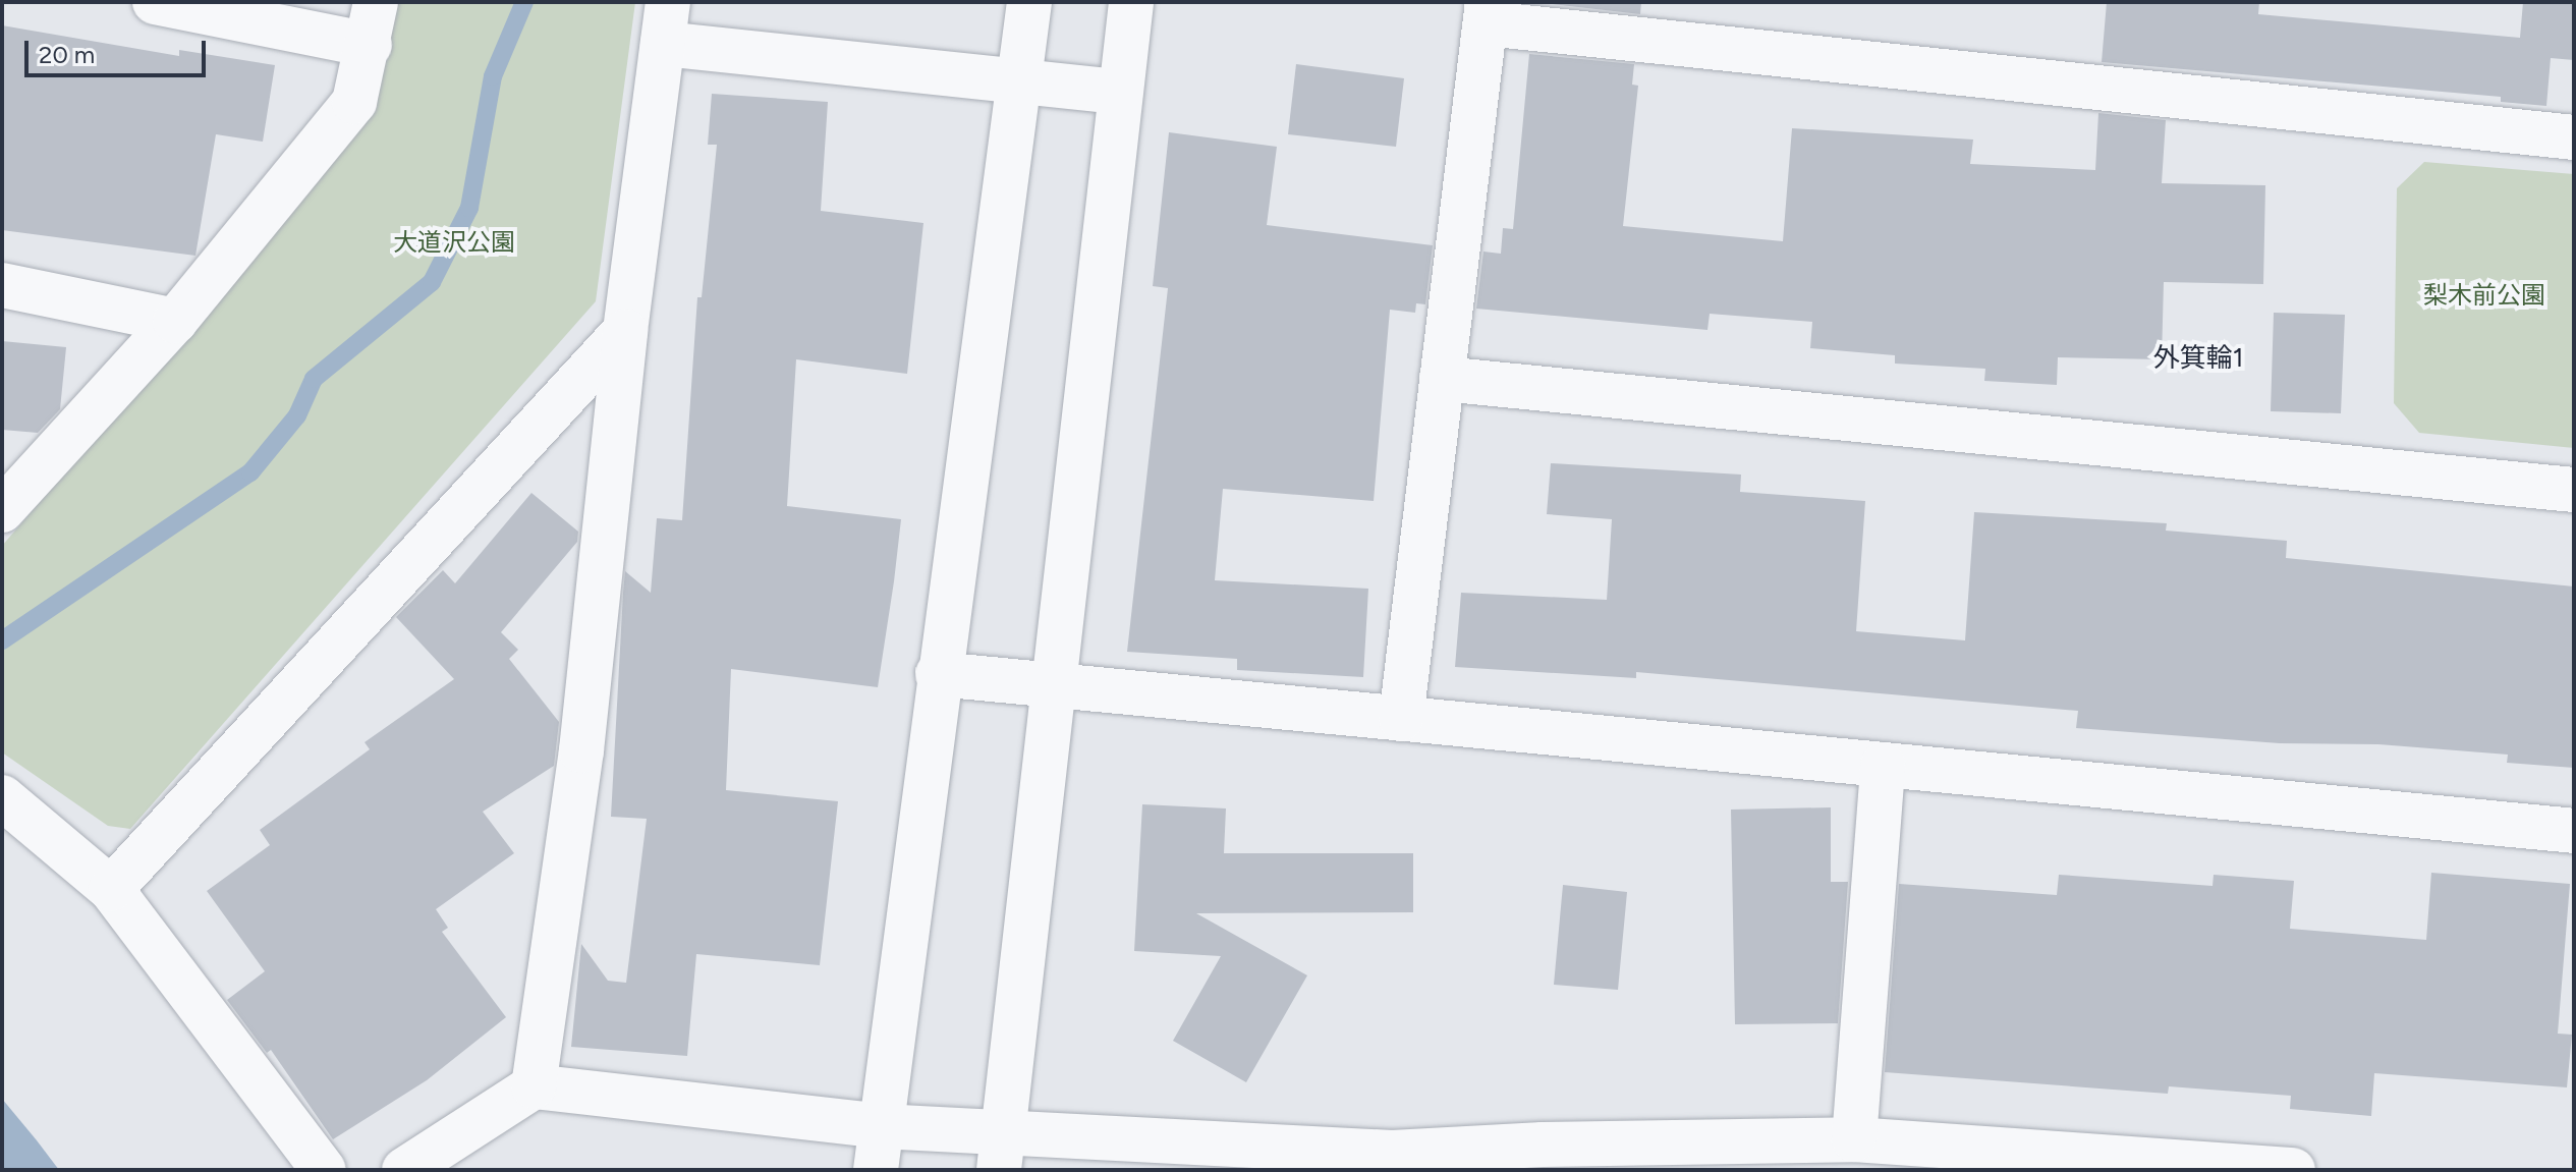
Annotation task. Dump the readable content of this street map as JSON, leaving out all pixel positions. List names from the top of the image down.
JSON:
{
  "districts": ["外箕輪1"],
  "parks": ["大道沢公園", "梨木前公園"],
  "scale_bar": "20 m"
}
